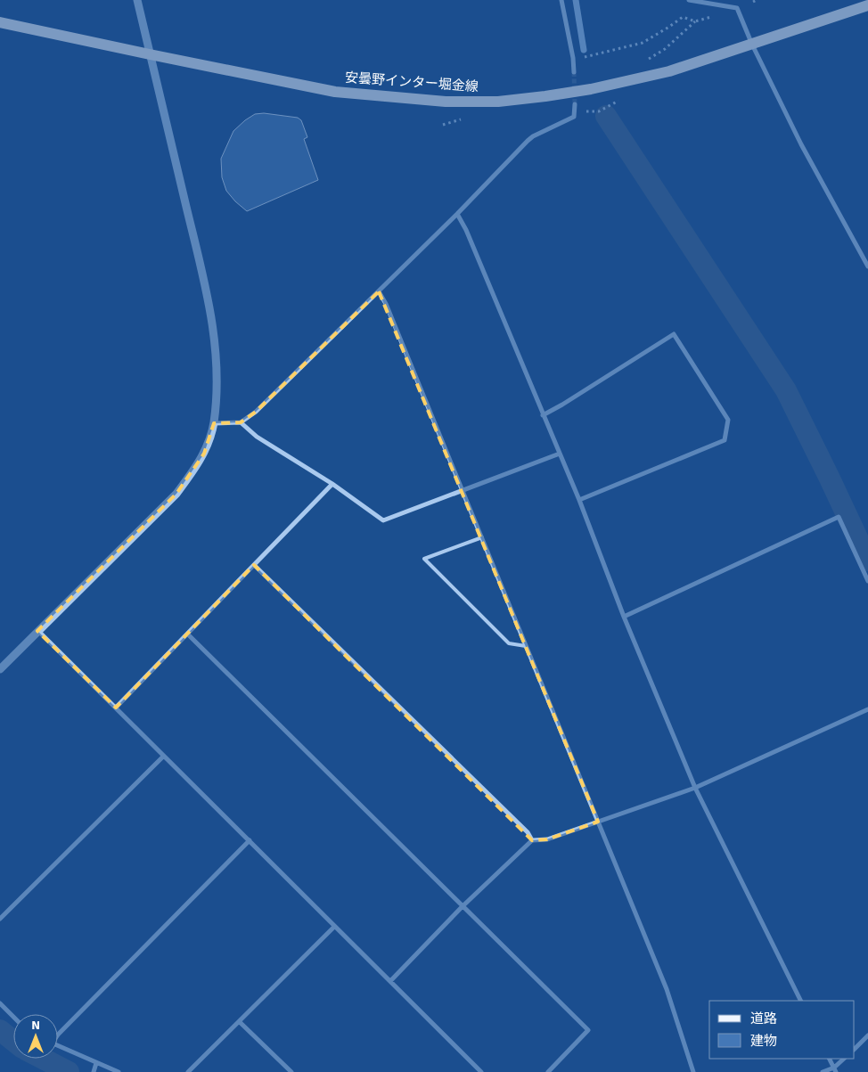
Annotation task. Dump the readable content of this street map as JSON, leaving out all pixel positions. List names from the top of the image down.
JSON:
{
  "streets": {
    "main road": ["安曇野インター堀金線"]
  },
  "legend": ["道路", "建物"],
  "north": "top"
}
